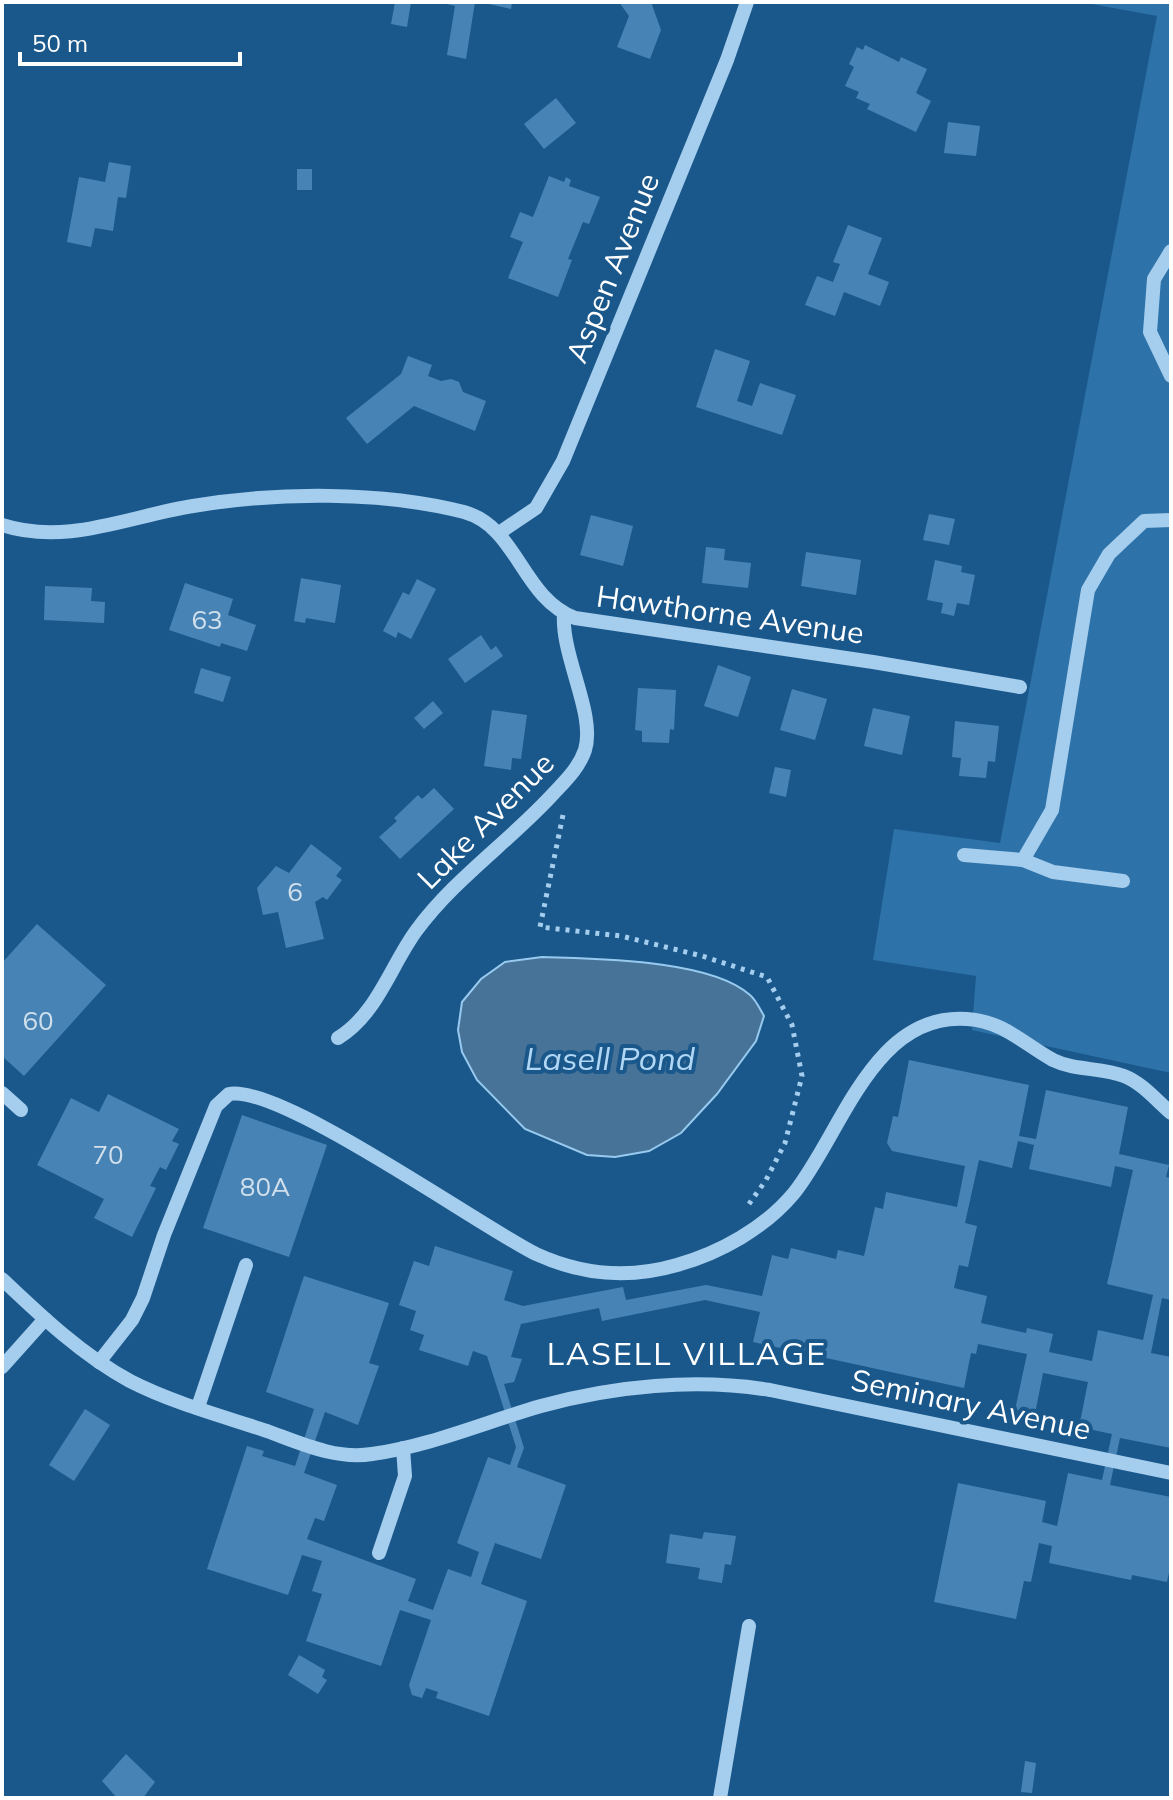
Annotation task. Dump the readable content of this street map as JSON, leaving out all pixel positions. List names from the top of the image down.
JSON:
{
  "streets": {
    "street": [
      "Aspen Avenue",
      "Hawthorne Avenue",
      "Lake Avenue",
      "Seminary Avenue"
    ]
  },
  "crossings": [
    ["Aspen Avenue", "Hawthorne Avenue"],
    ["Hawthorne Avenue", "Lake Avenue"]
  ],
  "districts": ["LASELL VILLAGE"],
  "water": ["Lasell Pond"],
  "house_numbers": [
    "63",
    "6",
    "60",
    "70",
    "80A"
  ],
  "scale_bar": "50 m"
}
